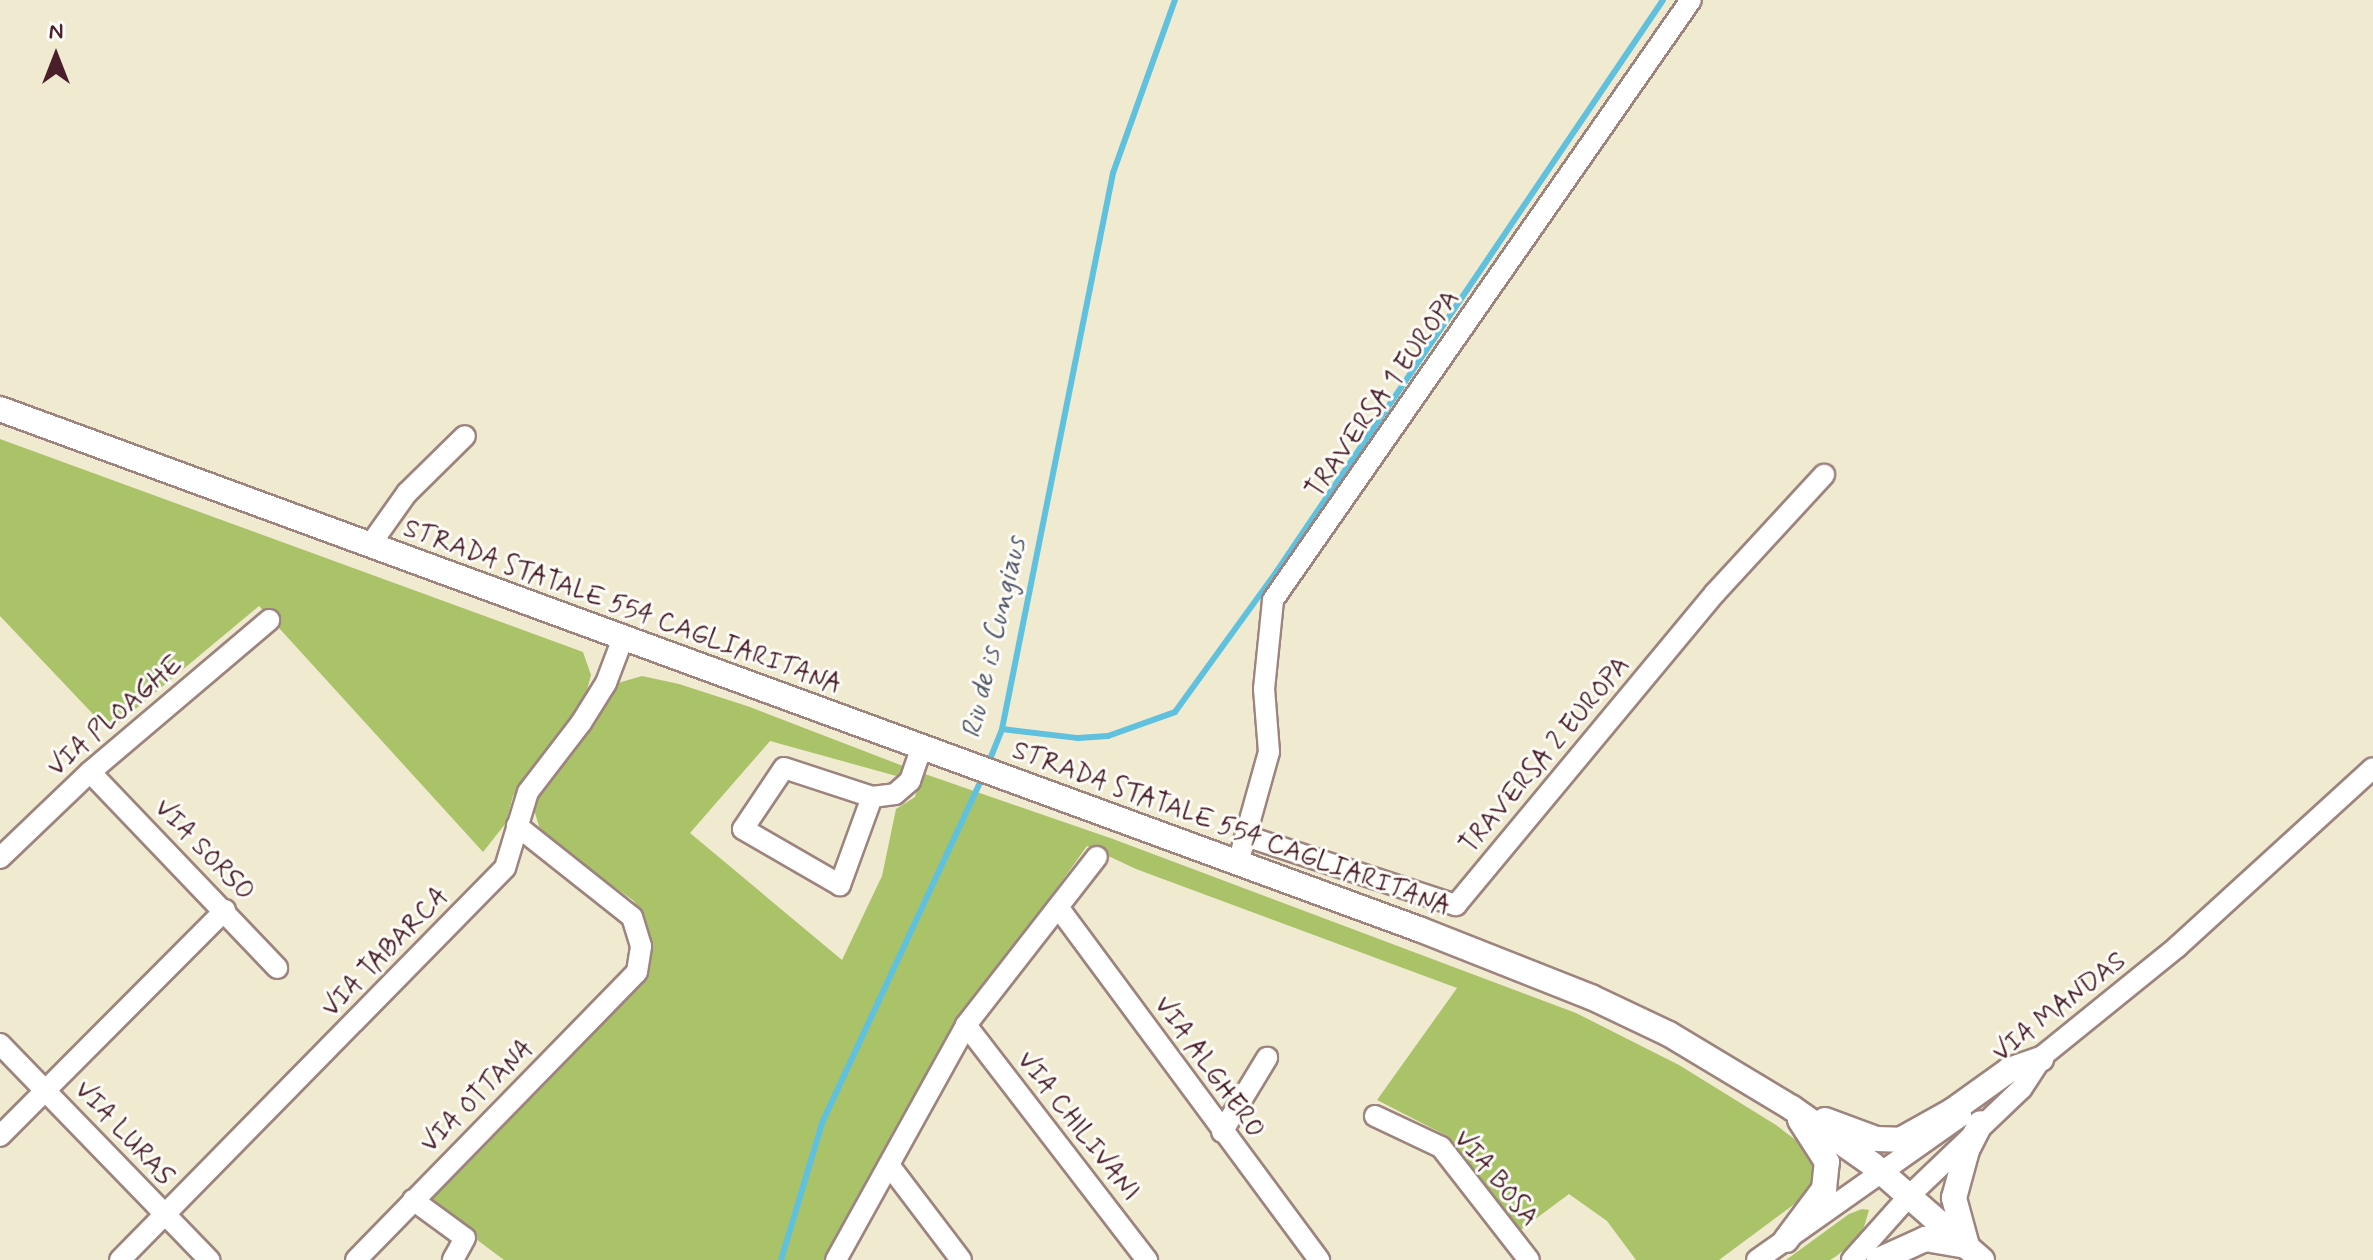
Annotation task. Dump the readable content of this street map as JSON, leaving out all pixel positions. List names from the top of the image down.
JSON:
{
  "streets": {
    "main road": ["STRADA STATALE 554 CAGLIARITANA"],
    "street": [
      "TRAVERSA 1 EUROPA",
      "VIA PLOAGHE",
      "TRAVERSA 2 EUROPA",
      "VIA SORSO",
      "VIA TABARCA",
      "VIA MANDAS",
      "VIA ALGHERO",
      "VIA OTTANA",
      "VIA CHILIVANI",
      "VIA LURAS",
      "VIA BOSA"
    ]
  },
  "crossings": [
    ["TRAVERSA 1 EUROPA", "STRADA STATALE 554 CAGLIARITANA"],
    ["TRAVERSA 1 EUROPA", "TRAVERSA 2 EUROPA"],
    ["STRADA STATALE 554 CAGLIARITANA", "VIA TABARCA"],
    ["STRADA STATALE 554 CAGLIARITANA", "VIA MANDAS"],
    ["VIA PLOAGHE", "VIA SORSO"],
    ["VIA TABARCA", "VIA OTTANA"],
    ["VIA TABARCA", "VIA LURAS"]
  ],
  "water": ["Riu de is Cungiaus"],
  "north": "top"
}
